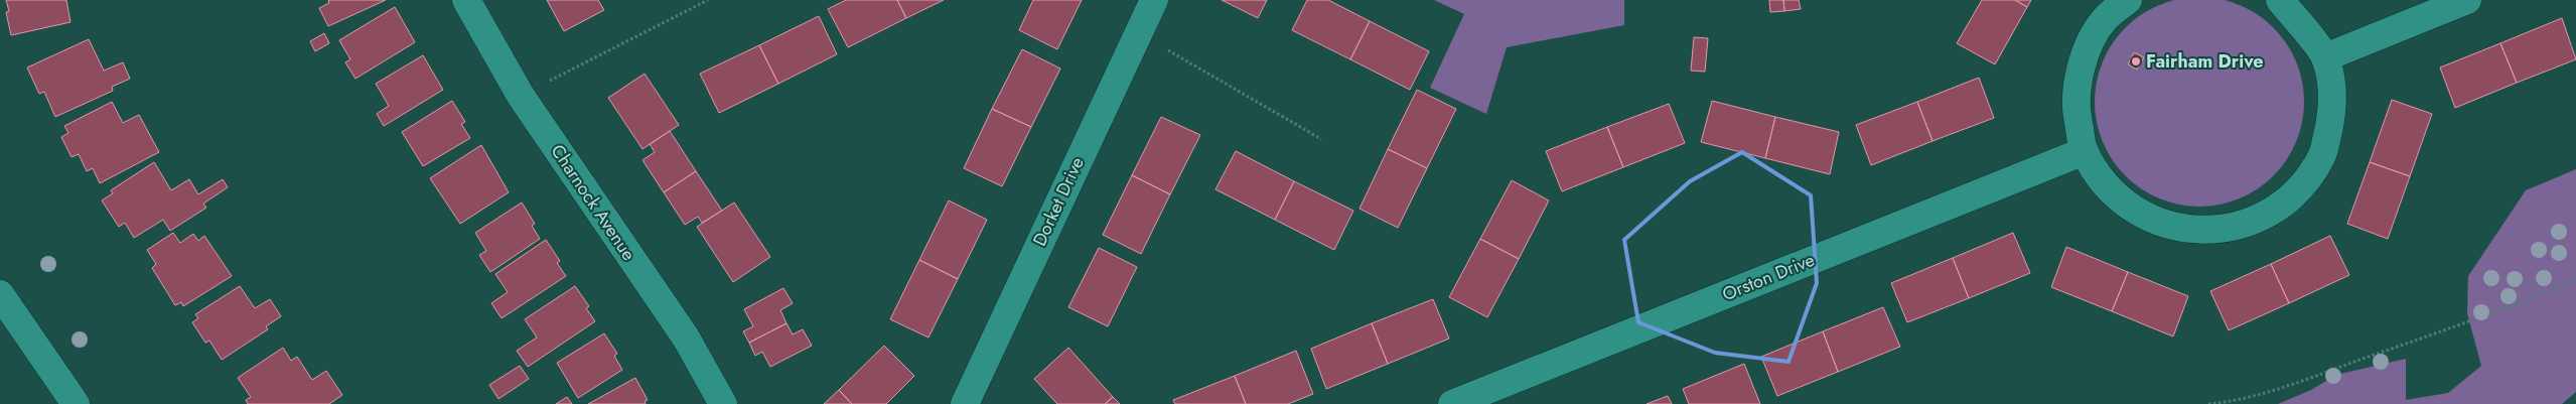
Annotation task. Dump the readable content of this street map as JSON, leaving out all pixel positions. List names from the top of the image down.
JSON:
{
  "streets": {
    "street": ["Dorket Drive", "Charnock Avenue", "Orston Drive"]
  },
  "places": ["Fairham Drive"]
}
